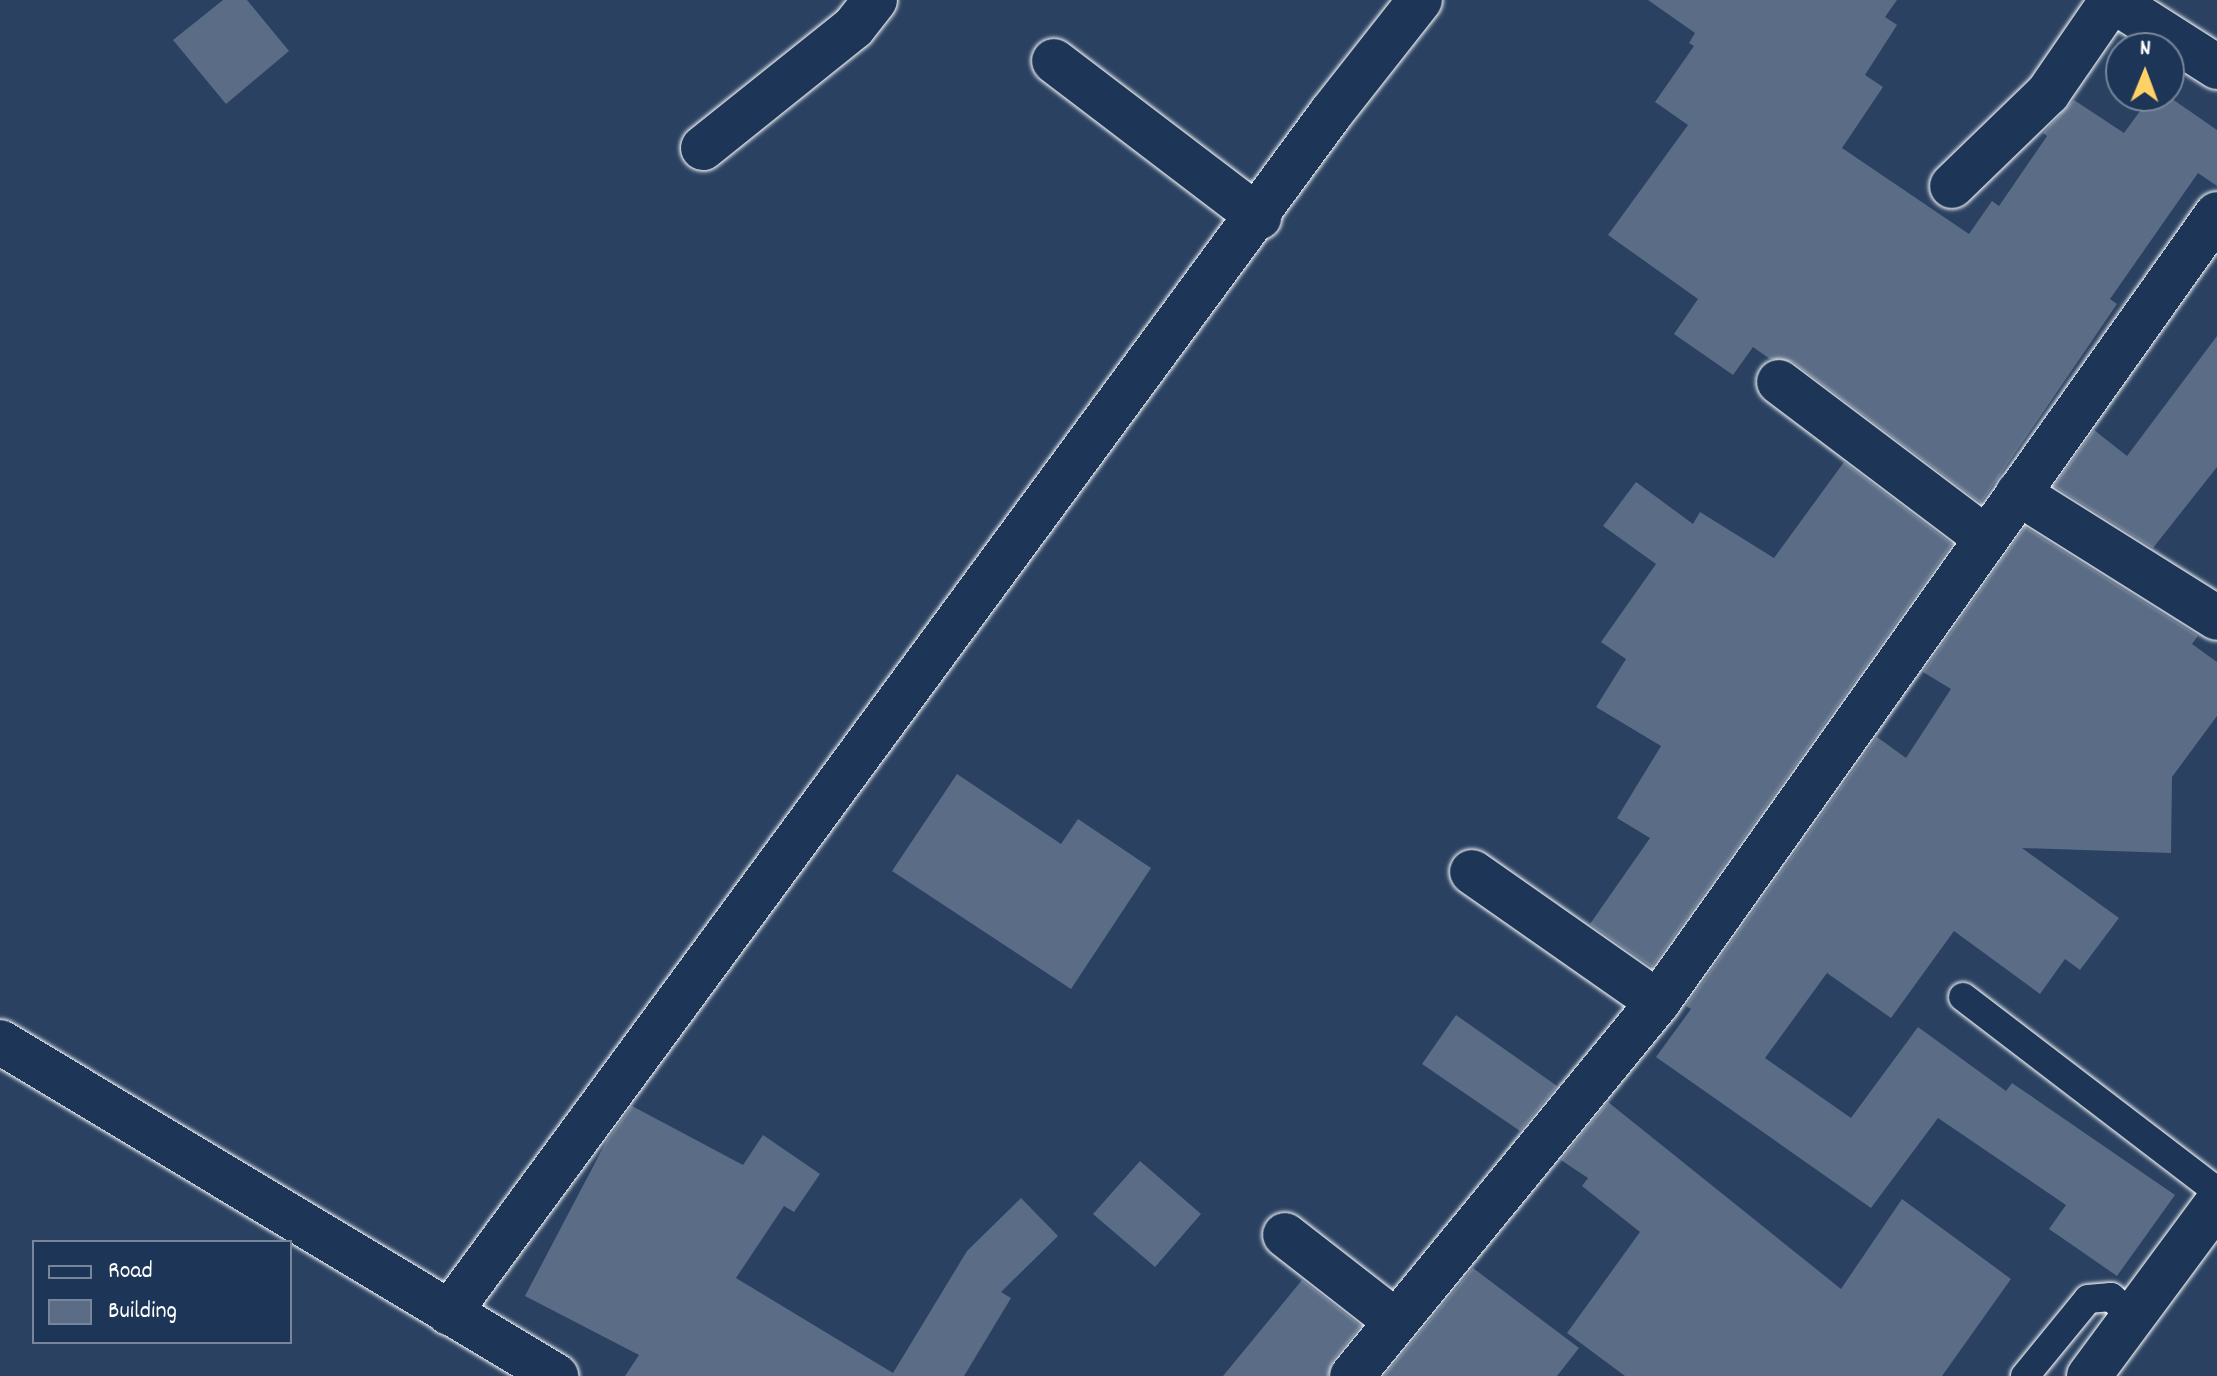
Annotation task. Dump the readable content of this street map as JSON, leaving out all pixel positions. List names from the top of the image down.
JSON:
{
  "legend": ["Road", "Building"],
  "north": "top"
}
